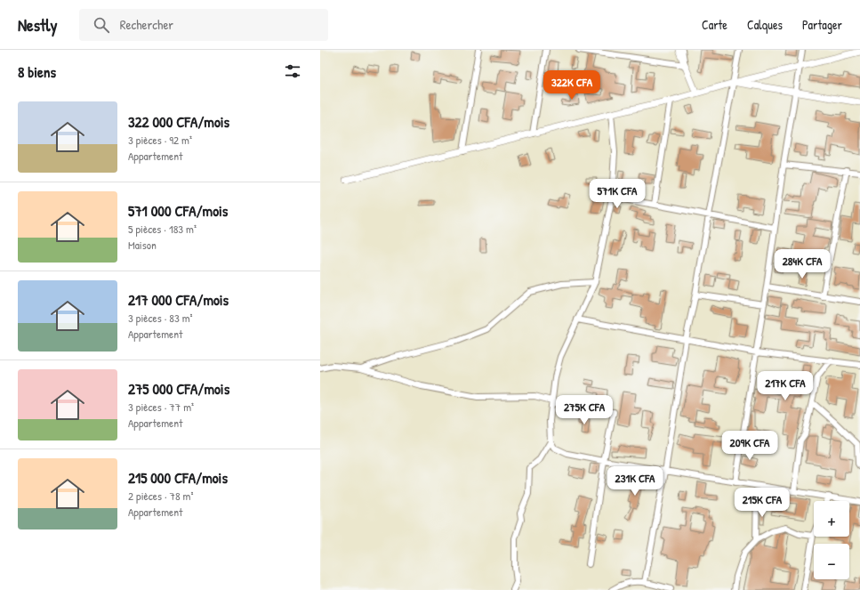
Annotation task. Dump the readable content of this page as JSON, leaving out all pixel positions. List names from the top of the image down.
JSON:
{
  "page": {
    "header": "Nestly",
    "search": "Rechercher",
    "nav": ["Carte", "Calques", "Partager"],
    "heading": "8 biens",
    "price": [
      "322K CFA",
      "571K CFA",
      "284K CFA",
      "217K CFA",
      "275K CFA",
      "209K CFA",
      "231K CFA",
      "215K CFA"
    ],
    "list": [
      {
        "name": "322 000 CFA/mois",
        "note": "3 pièces · 92 m² · Appartement"
      },
      {
        "name": "571 000 CFA/mois",
        "note": "5 pièces · 183 m² · Maison"
      },
      {
        "name": "217 000 CFA/mois",
        "note": "3 pièces · 83 m² · Appartement"
      },
      {
        "name": "275 000 CFA/mois",
        "note": "3 pièces · 77 m² · Appartement"
      },
      {
        "name": "215 000 CFA/mois",
        "note": "2 pièces · 78 m² · Appartement"
      }
    ],
    "map_buttons": ["+", "−"]
  }
}
